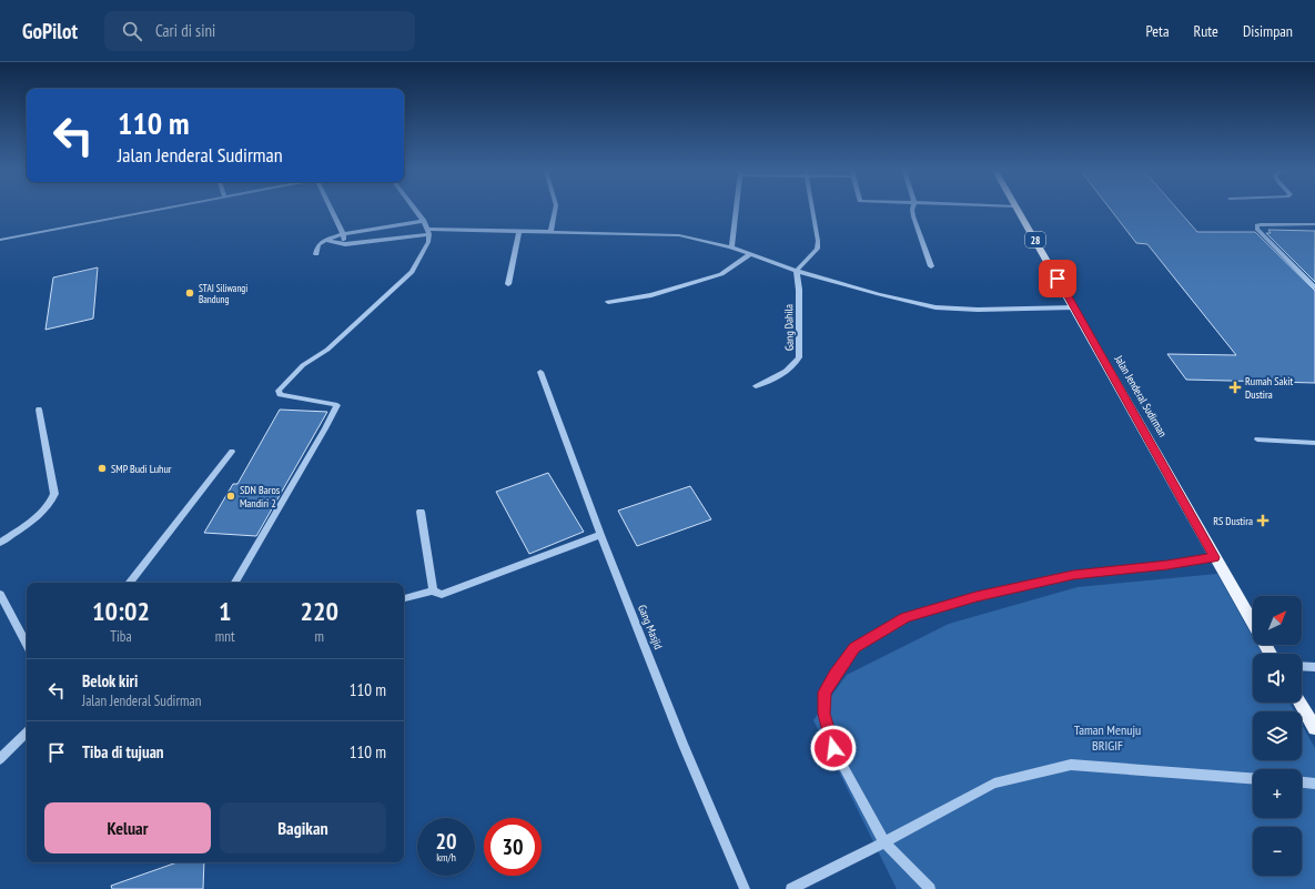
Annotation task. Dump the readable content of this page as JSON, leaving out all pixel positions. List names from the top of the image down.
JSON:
{
  "streets": {
    "main road": ["28", "Jalan Jenderal Sudirman"],
    "street": ["Gang Dahila", "Gang Masjid"]
  },
  "parks": ["Taman Menuju BRIGIF"],
  "places": {
    "other": ["STAI Siliwangi Bandung", "SMP Budi Luhur", "SDN Baros Mandiri 2"],
    "health": ["Rumah Sakit Dustira", "RS Dustira"]
  },
  "north": "top right",
  "page": {
    "header": "GoPilot",
    "search": "Cari di sini",
    "nav": ["Peta", "Rute", "Disimpan"],
    "turn": ["110 m", "Jalan Jenderal Sudirman"],
    "eta": [
      "10:02",
      "Tiba",
      "1",
      "mnt",
      "220",
      "m"
    ],
    "map_buttons": ["+", "−"],
    "list": [
      {
        "name": "Belok kiri",
        "note": "Jalan Jenderal Sudirman",
        "value": "110 m"
      },
      {
        "name": "Tiba di tujuan",
        "value": "110 m"
      }
    ],
    "buttons": ["Keluar", "Bagikan"],
    "speed": "20 km/h",
    "limit": "30"
  }
}
